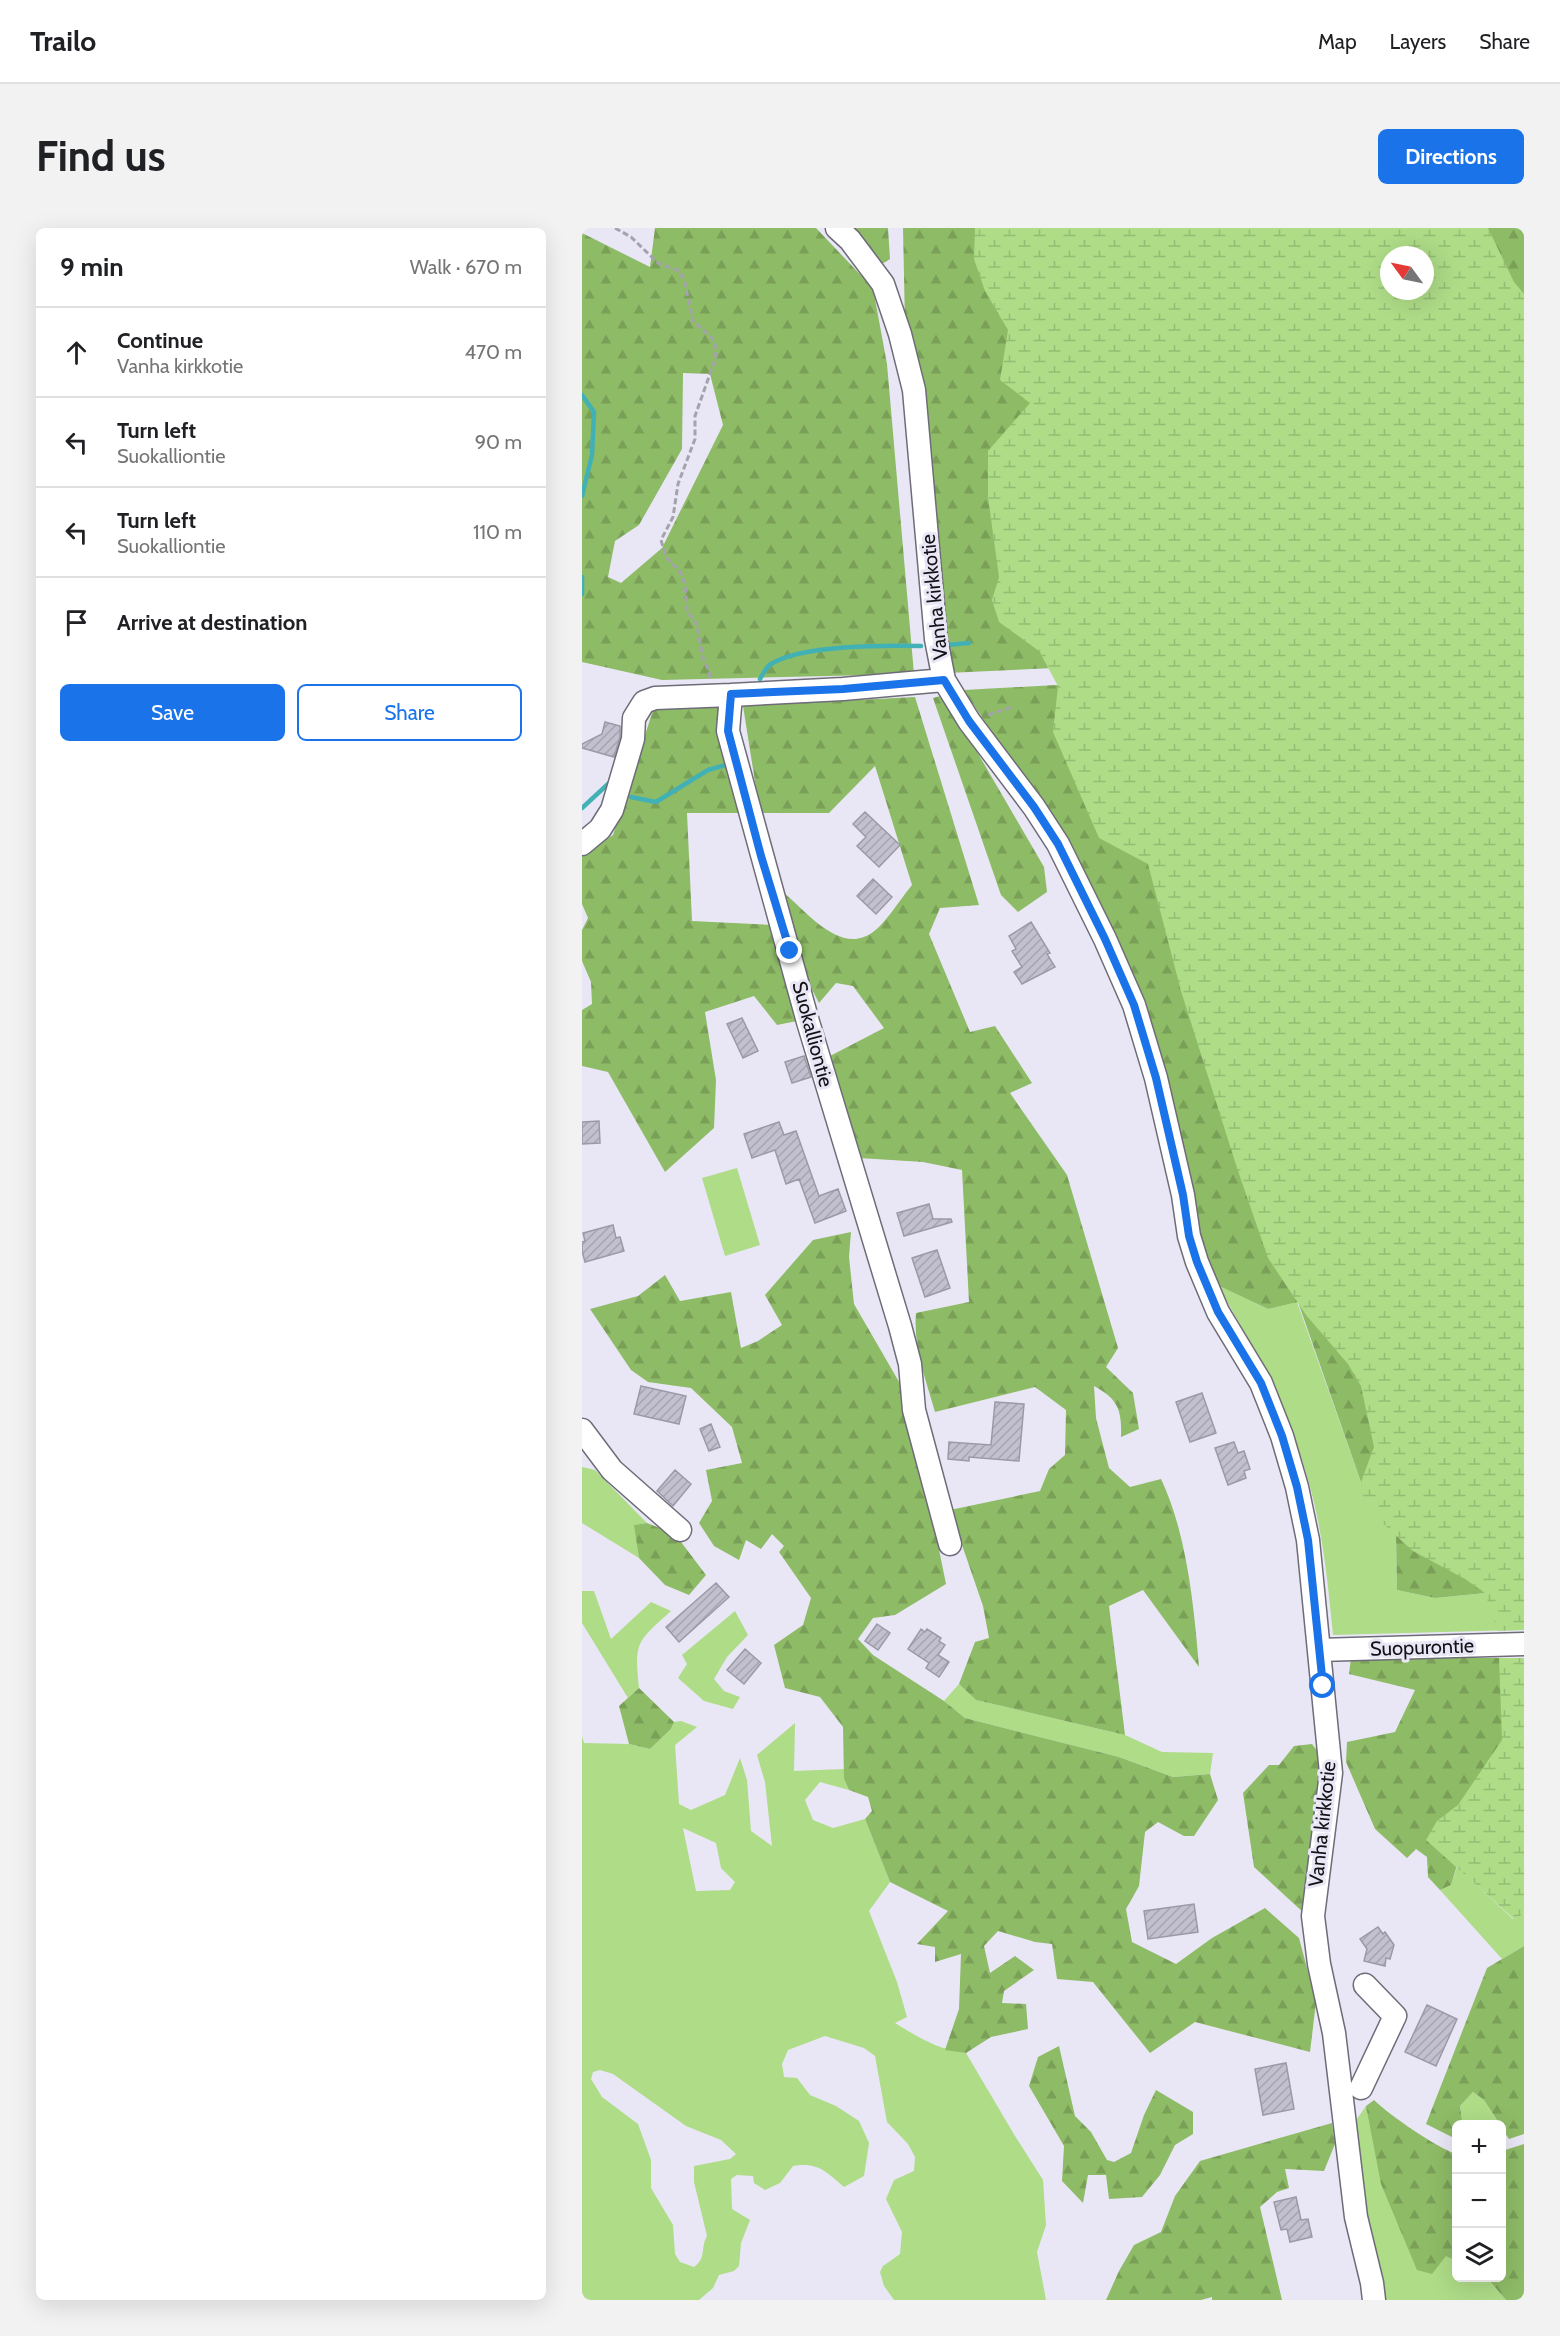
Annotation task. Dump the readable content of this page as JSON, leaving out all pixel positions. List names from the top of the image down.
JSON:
{
  "streets": {
    "street": ["Vanha kirkkotie", "Suokalliontie", "Suopurontie"]
  },
  "crossings": [
    ["Vanha kirkkotie", "Suopurontie"]
  ],
  "north": "top left",
  "page": {
    "header": "Trailo",
    "nav": ["Map", "Layers", "Share"],
    "buttons": [
      "Directions",
      ["Save", "Share"]
    ],
    "title": "Find us",
    "heading": ["9 min", "Walk · 670 m"],
    "list": [
      ["Continue", "Vanha kirkkotie", "470 m"],
      ["Turn left", "Suokalliontie", "90 m"],
      ["Turn left", "Suokalliontie", "110 m"],
      "Arrive at destination"
    ],
    "map_buttons": ["+", "−"]
  }
}
